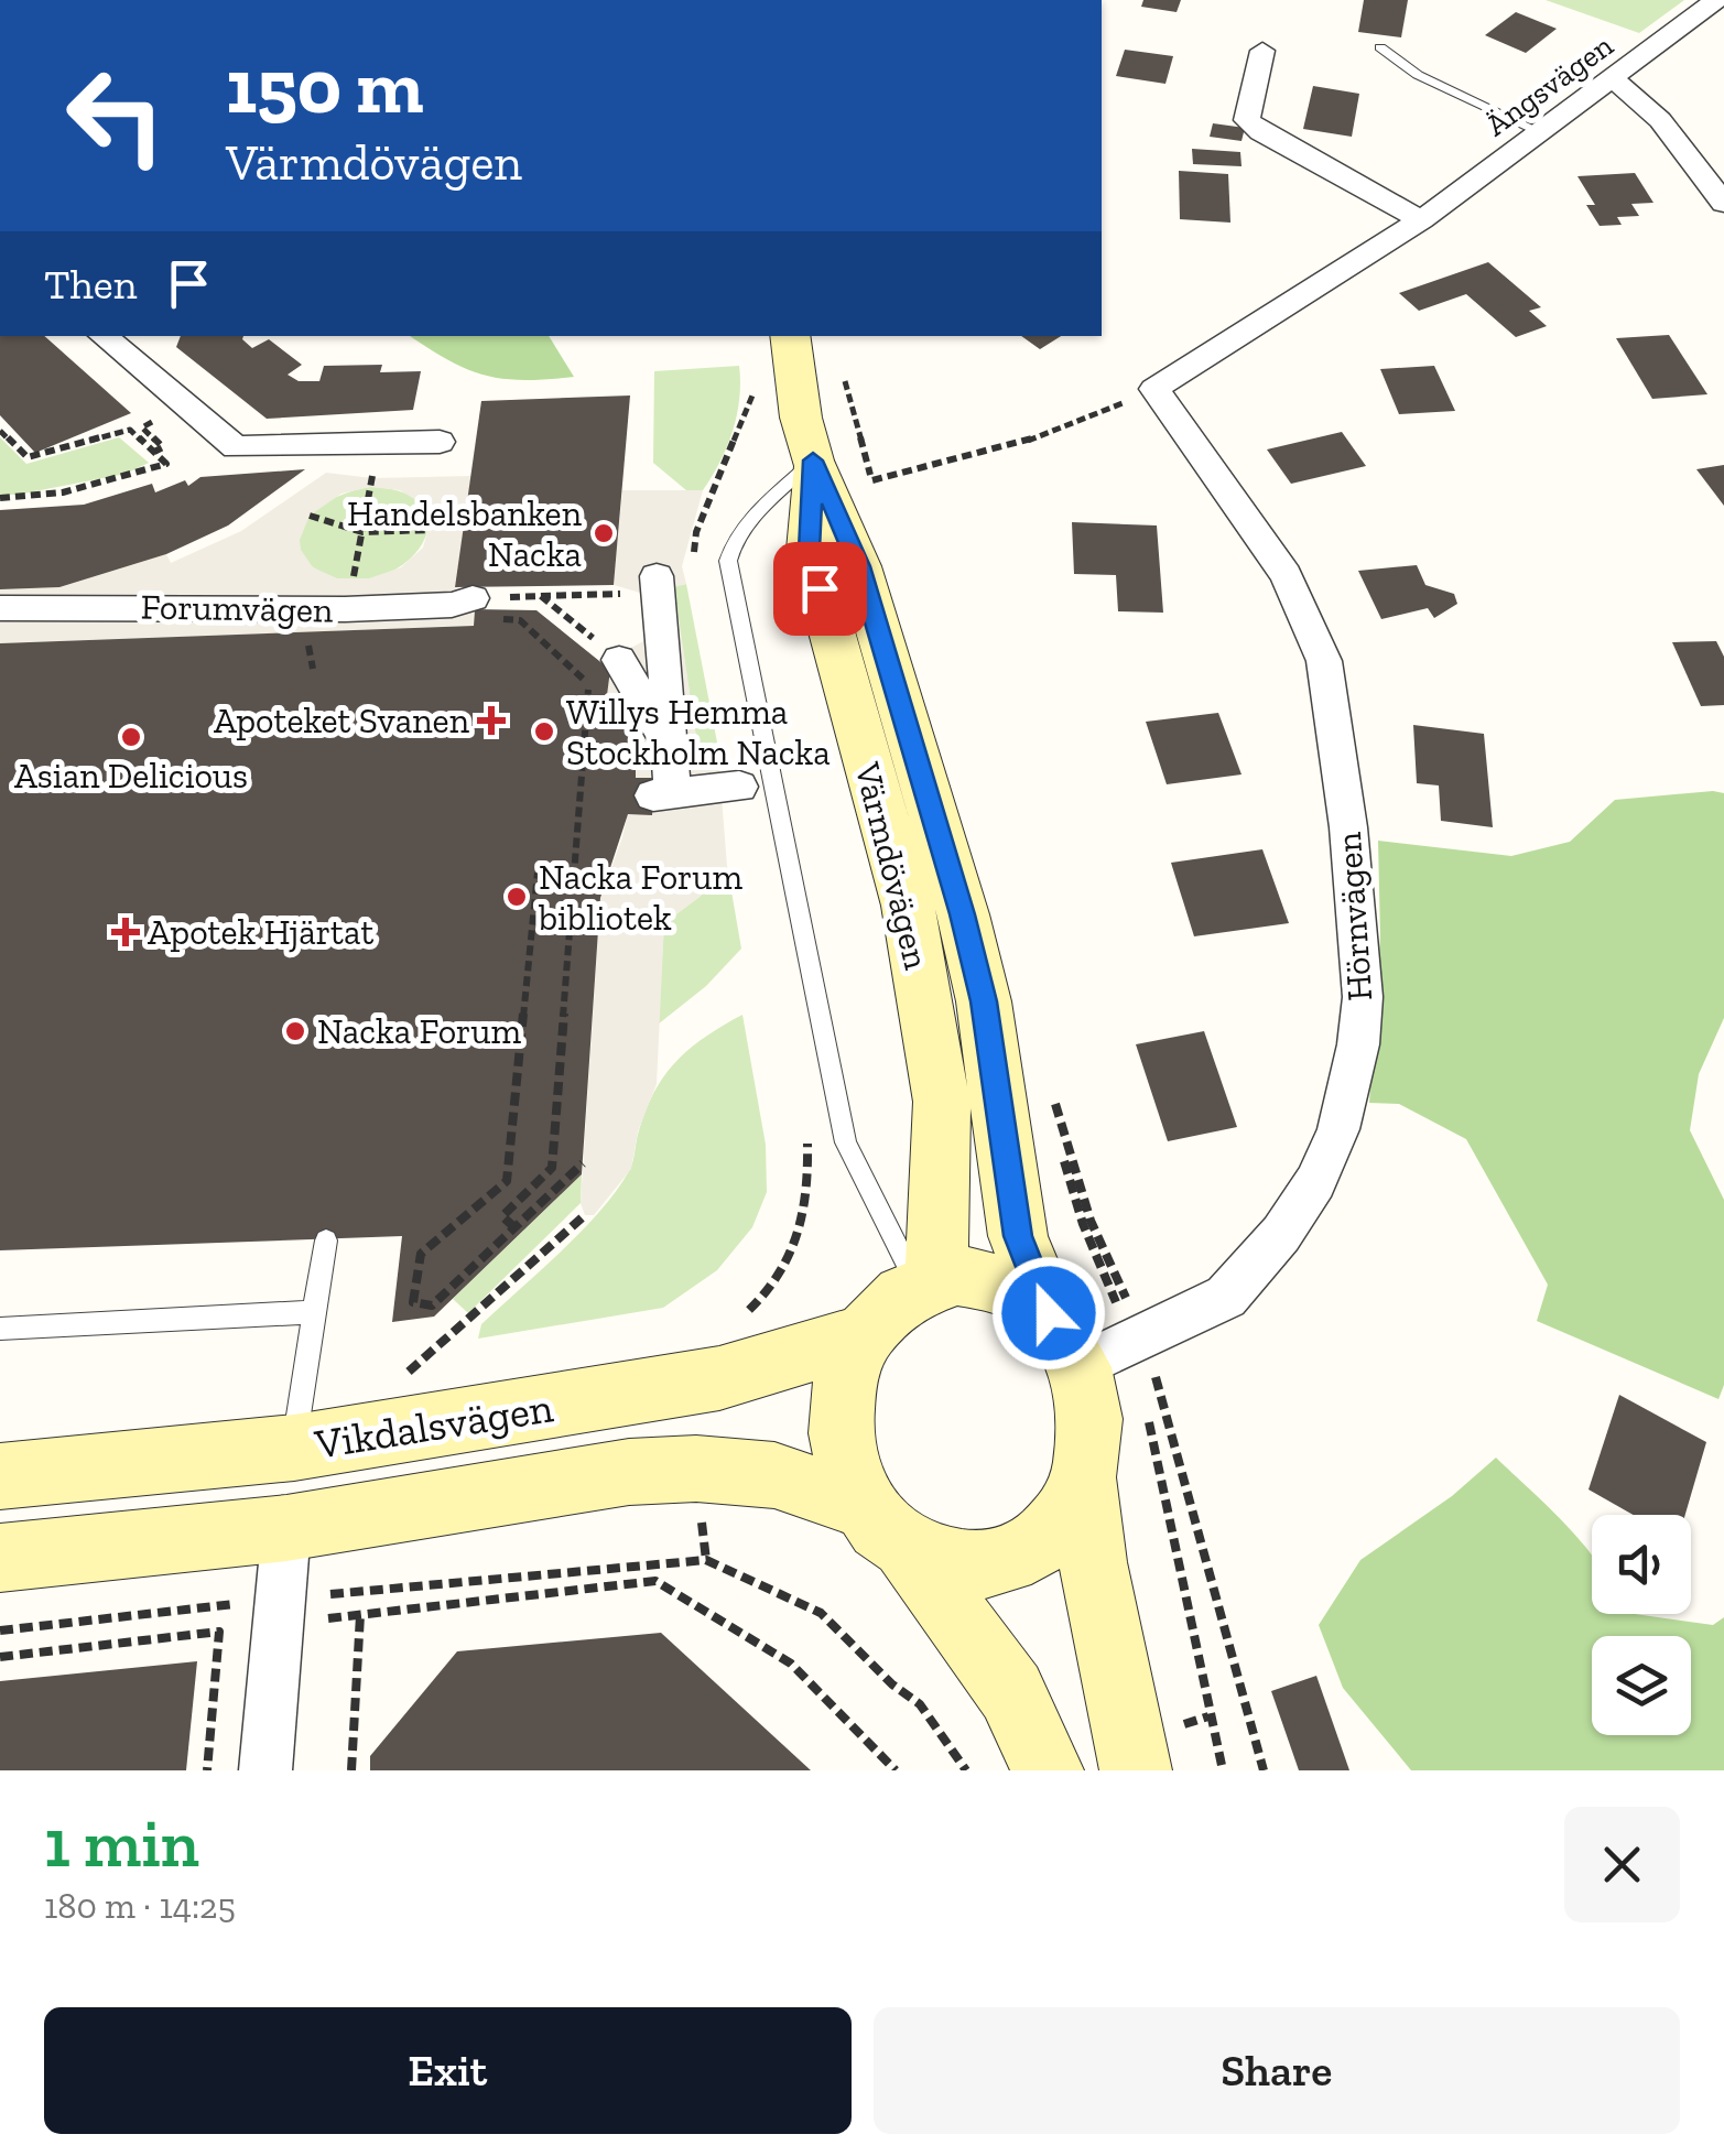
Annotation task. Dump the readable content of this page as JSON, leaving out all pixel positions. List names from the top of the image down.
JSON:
{
  "streets": {
    "main road": ["Värmdövägen", "Vikdalsvägen"],
    "street": ["Ängsvägen", "Forumvägen", "Hörnvägen"]
  },
  "crossings": [
    ["Ängsvägen", "Hörnvägen"],
    ["Värmdövägen", "Hörnvägen"],
    ["Värmdövägen", "Vikdalsvägen"],
    ["Hörnvägen", "Vikdalsvägen"]
  ],
  "places": {
    "other": [
      "Handelsbanken Nacka",
      "Willys Hemma Stockholm Nacka",
      "Asian Delicious",
      "Nacka Forum bibliotek",
      "Nacka Forum"
    ],
    "health": ["Apoteket Svanen", "Apotek Hjärtat"]
  },
  "page": {
    "turn": ["150 m", "Värmdövägen"],
    "then": "Then",
    "heading": ["1 min", "180 m · 14:25"],
    "buttons": ["Exit", "Share"]
  }
}
